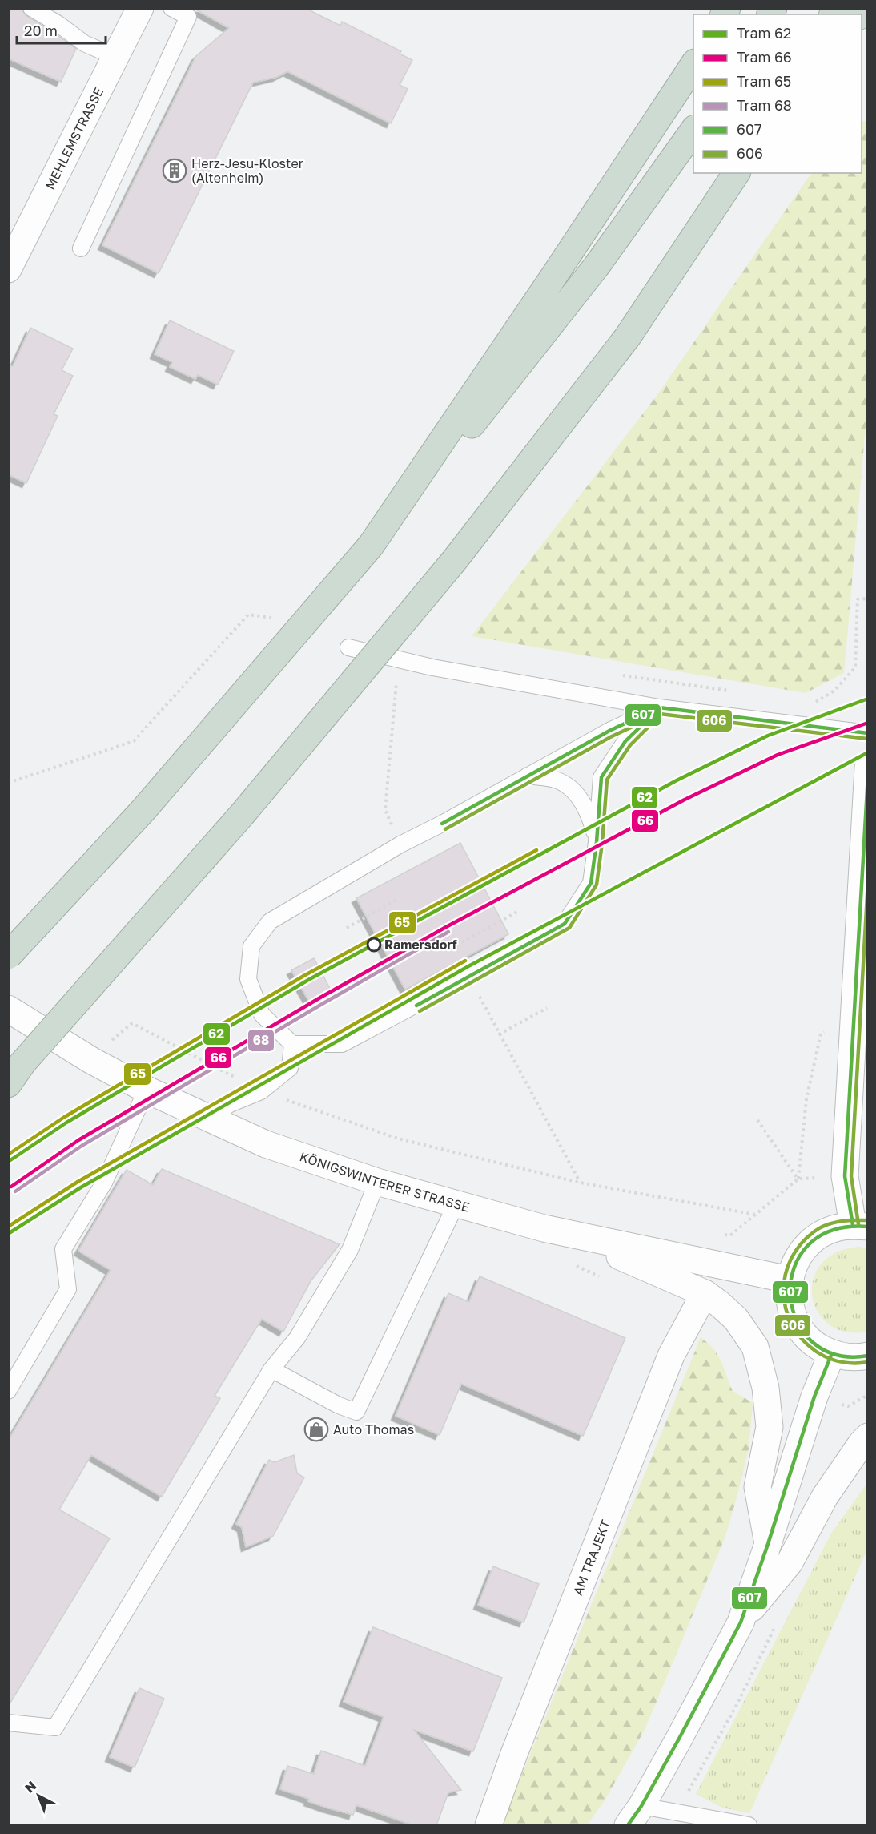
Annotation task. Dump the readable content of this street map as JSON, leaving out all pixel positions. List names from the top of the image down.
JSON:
{
  "streets": {
    "main road": ["MEHLEMSTRASSE", "KÖNIGSWINTERER STRASSE", "AM TRAJEKT"]
  },
  "places": {
    "building": ["Herz-Jesu-Kloster (Altenheim)"],
    "other": ["Ramersdorf"],
    "shop": ["Auto Thomas"]
  },
  "lines": [
    "tram line 62",
    "transit line 607",
    "transit line 606",
    "tram line 66",
    "tram line 65",
    "tram line 68"
  ],
  "legend": [
    "Tram 62",
    "Tram 66",
    "Tram 65",
    "Tram 68",
    "607",
    "606"
  ],
  "scale_bar": "20 m",
  "north": "top left"
}
